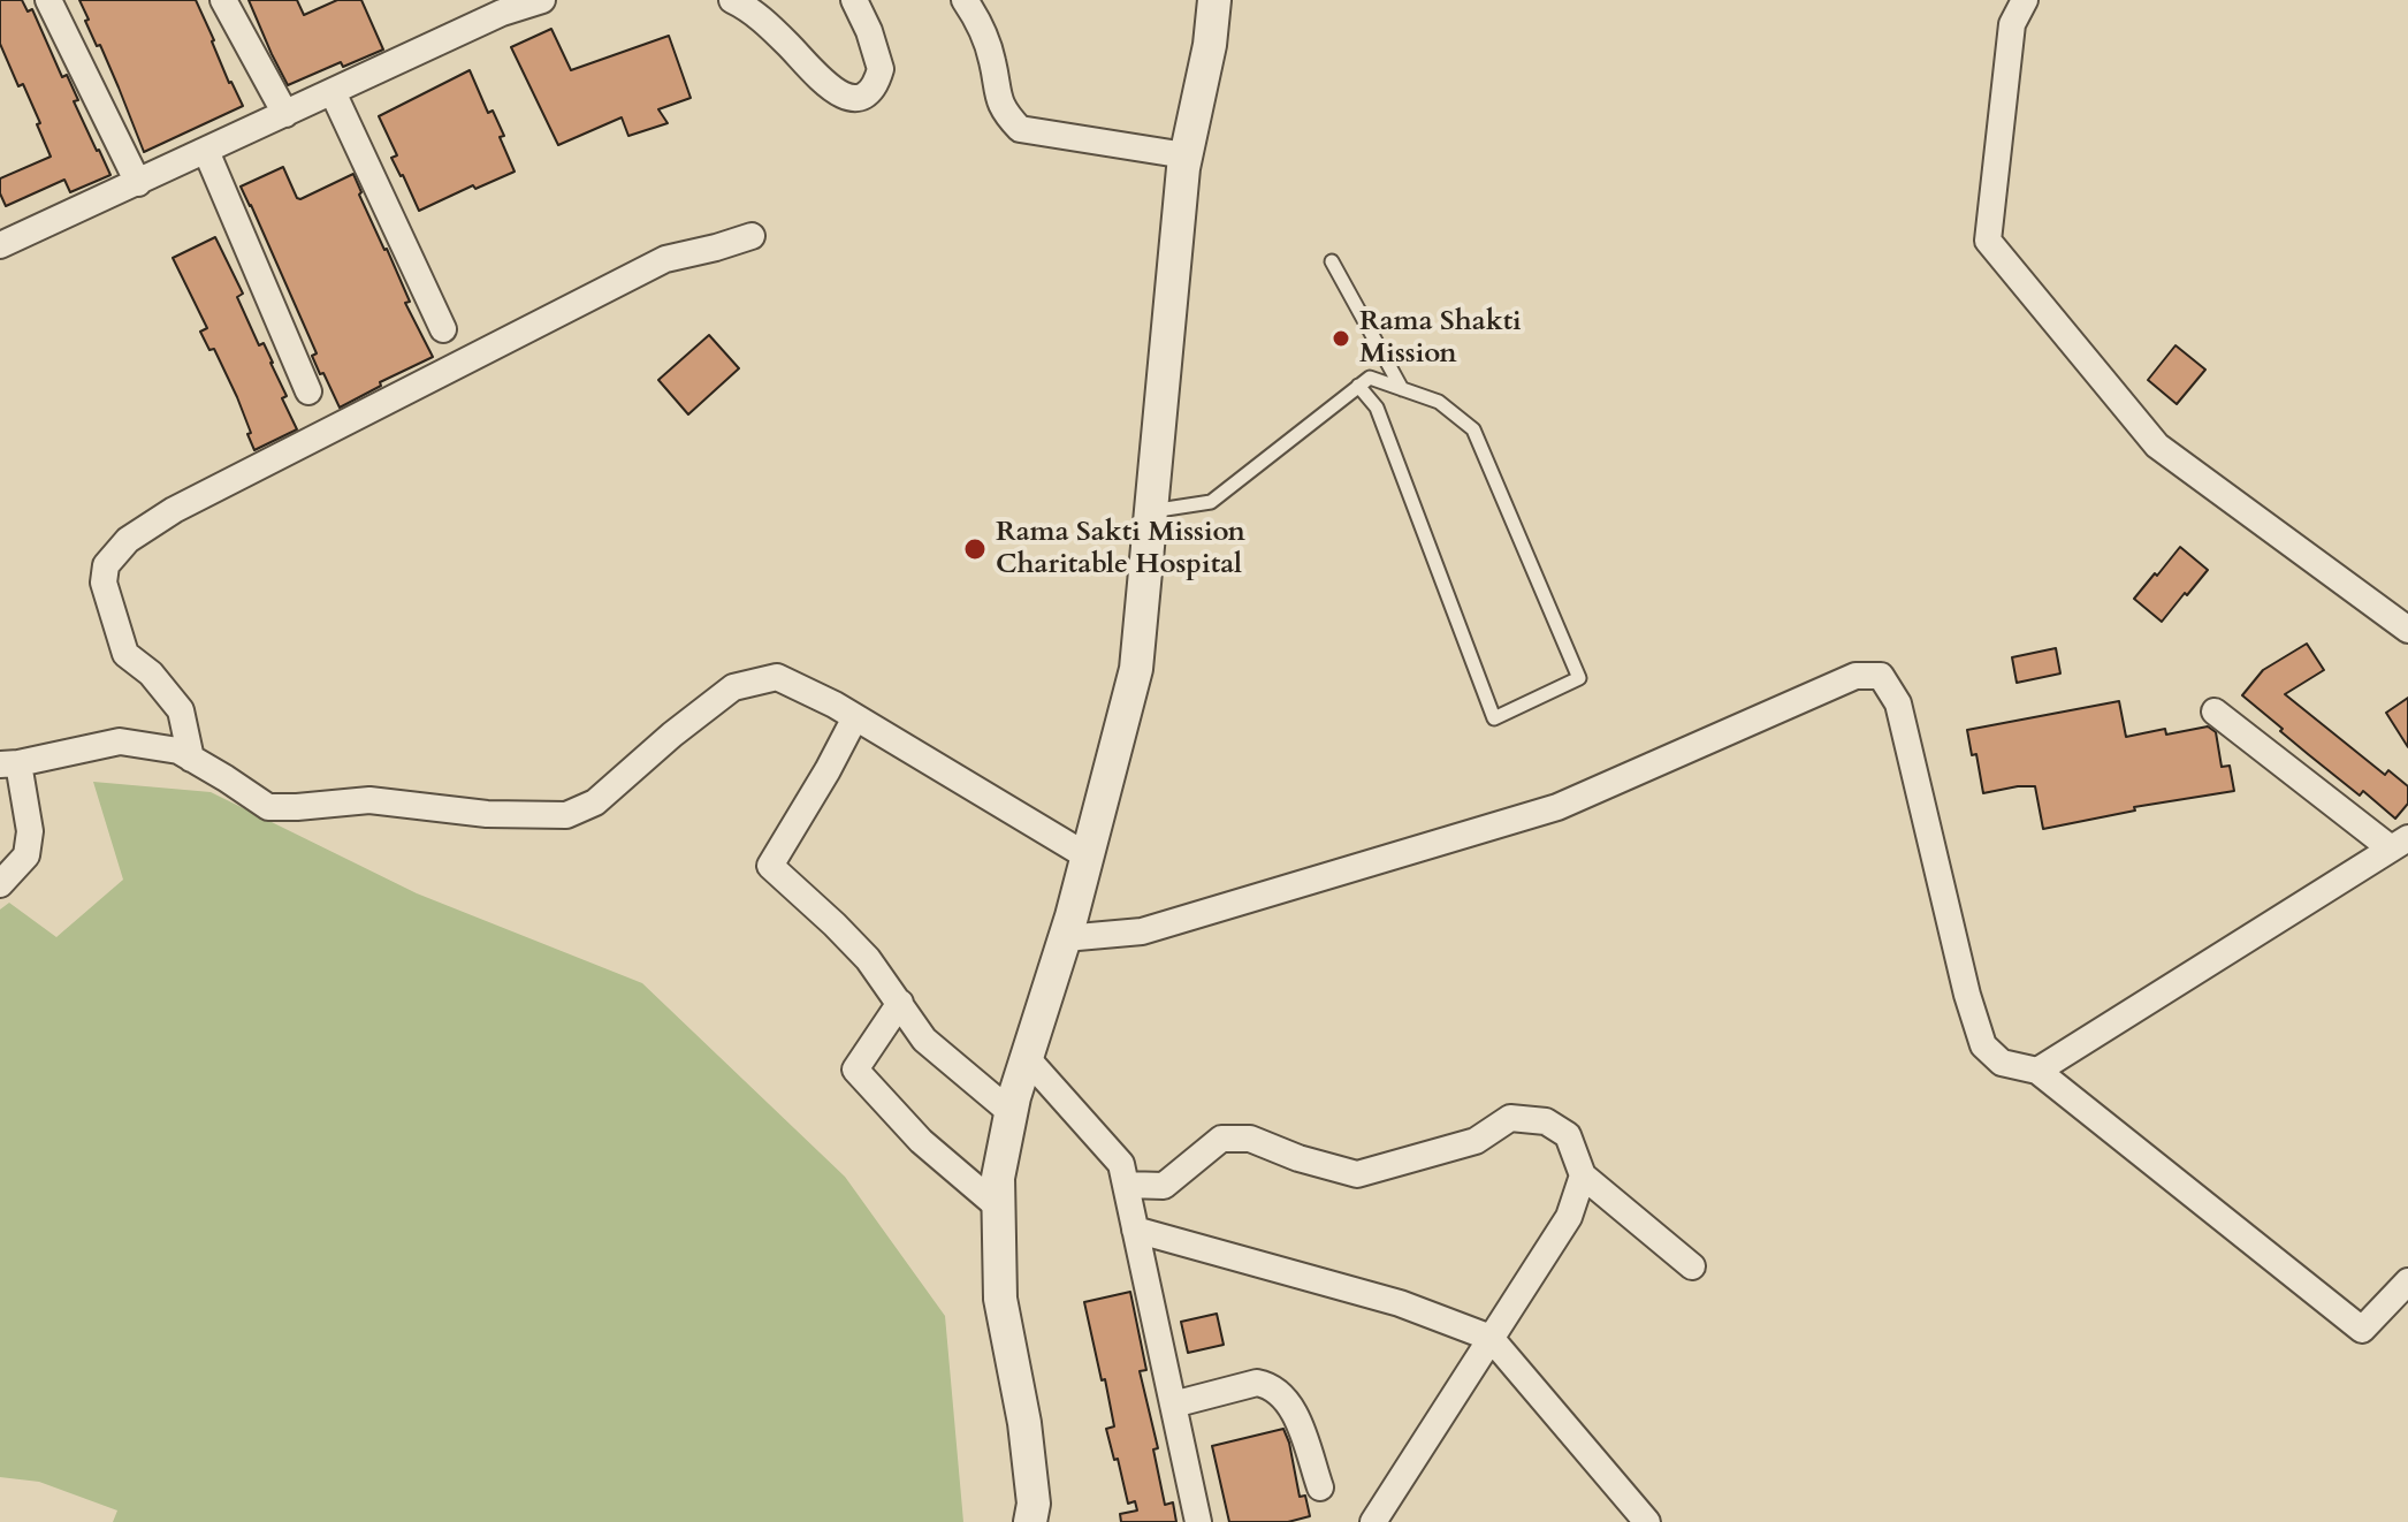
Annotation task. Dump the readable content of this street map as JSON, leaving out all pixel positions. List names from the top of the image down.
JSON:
{
  "places": ["Rama Shakti Mission", "Rama Sakti Mission Charitable Hospital"]
}
